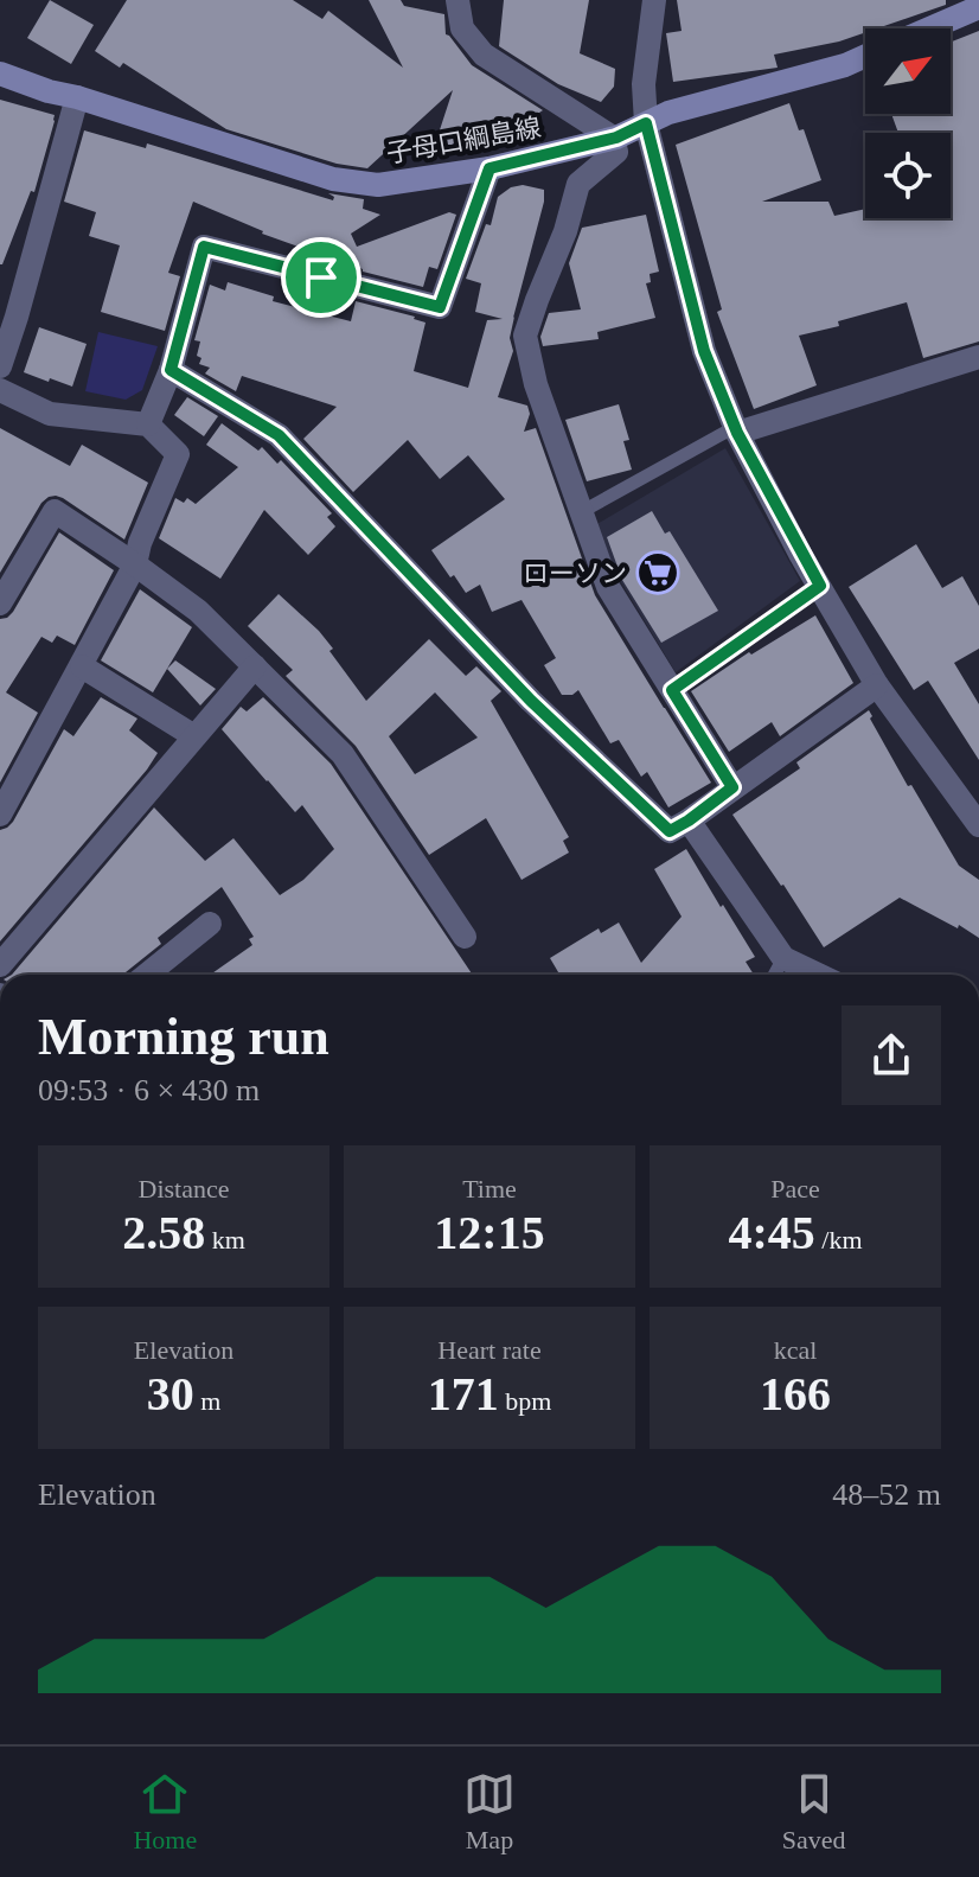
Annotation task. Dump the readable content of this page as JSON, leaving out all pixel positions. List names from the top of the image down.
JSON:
{
  "streets": {
    "main road": ["子母口綱島線"]
  },
  "places": {
    "supermarket": ["ローソン"]
  },
  "north": "top right",
  "page": {
    "heading": ["Morning run", "09:53 · 6 × 430 m"],
    "stats": [
      ["Distance", "2.58 km"],
      ["Time", "12:15"],
      ["Pace", "4:45 /km"],
      ["Elevation", "30 m"],
      ["Heart rate", "171 bpm"],
      ["kcal", "166"]
    ],
    "chart": ["Elevation", "48–52 m"],
    "tabs": ["Home", "Map", "Saved"]
  }
}
